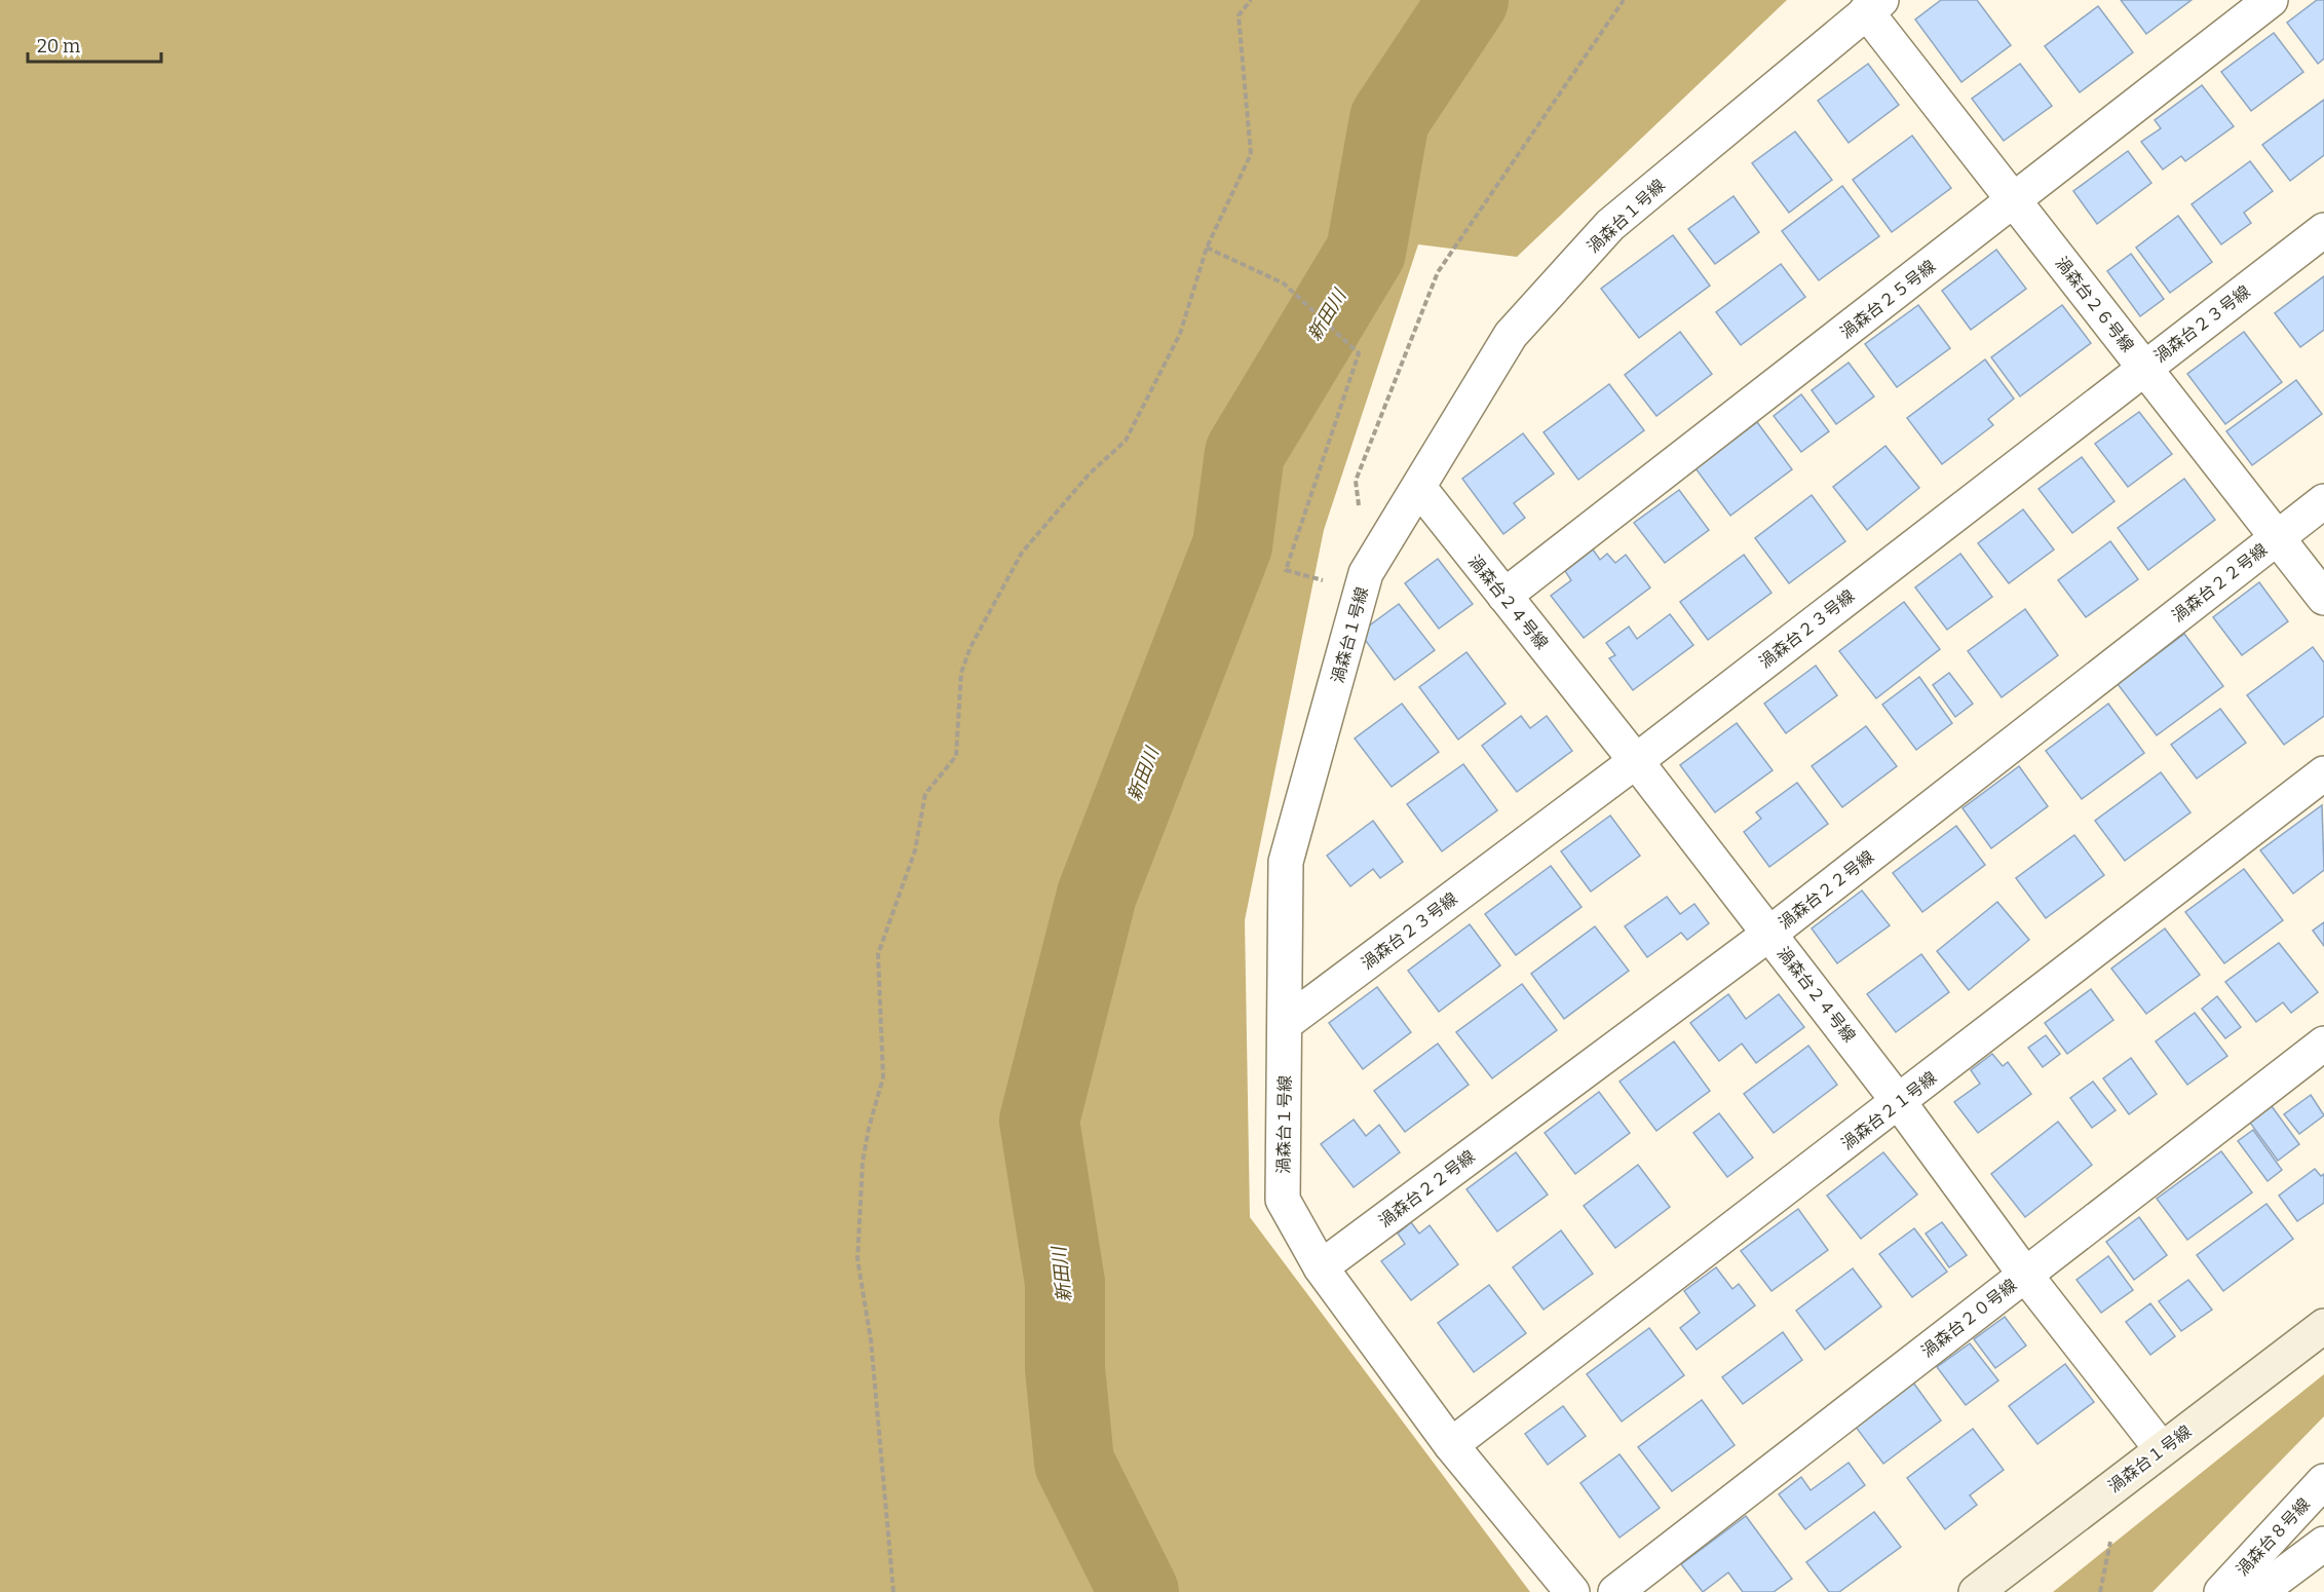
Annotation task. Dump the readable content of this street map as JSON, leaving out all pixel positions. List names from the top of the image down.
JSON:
{
  "streets": {
    "street": [
      "渦森台１号線",
      "渦森台２５号線",
      "渦森台２６号線",
      "渦森台２３号線",
      "渦森台２２号線",
      "渦森台２４号線",
      "渦森台２１号線",
      "渦森台２０号線",
      "渦森台８号線"
    ]
  },
  "crossings": [
    ["渦森台１号線", "渦森台２６号線"],
    ["渦森台１号線", "渦森台２３号線"],
    ["渦森台１号線", "渦森台２２号線"],
    ["渦森台１号線", "渦森台２４号線"],
    ["渦森台１号線", "渦森台２１号線"],
    ["渦森台２５号線", "渦森台２６号線"],
    ["渦森台２５号線", "渦森台２４号線"],
    ["渦森台２６号線", "渦森台２３号線"],
    ["渦森台２６号線", "渦森台２２号線"],
    ["渦森台２３号線", "渦森台２４号線"],
    ["渦森台２２号線", "渦森台２４号線"],
    ["渦森台２４号線", "渦森台２１号線"],
    ["渦森台２４号線", "渦森台２０号線"]
  ],
  "water": ["新田川"],
  "scale_bar": "20 m"
}
